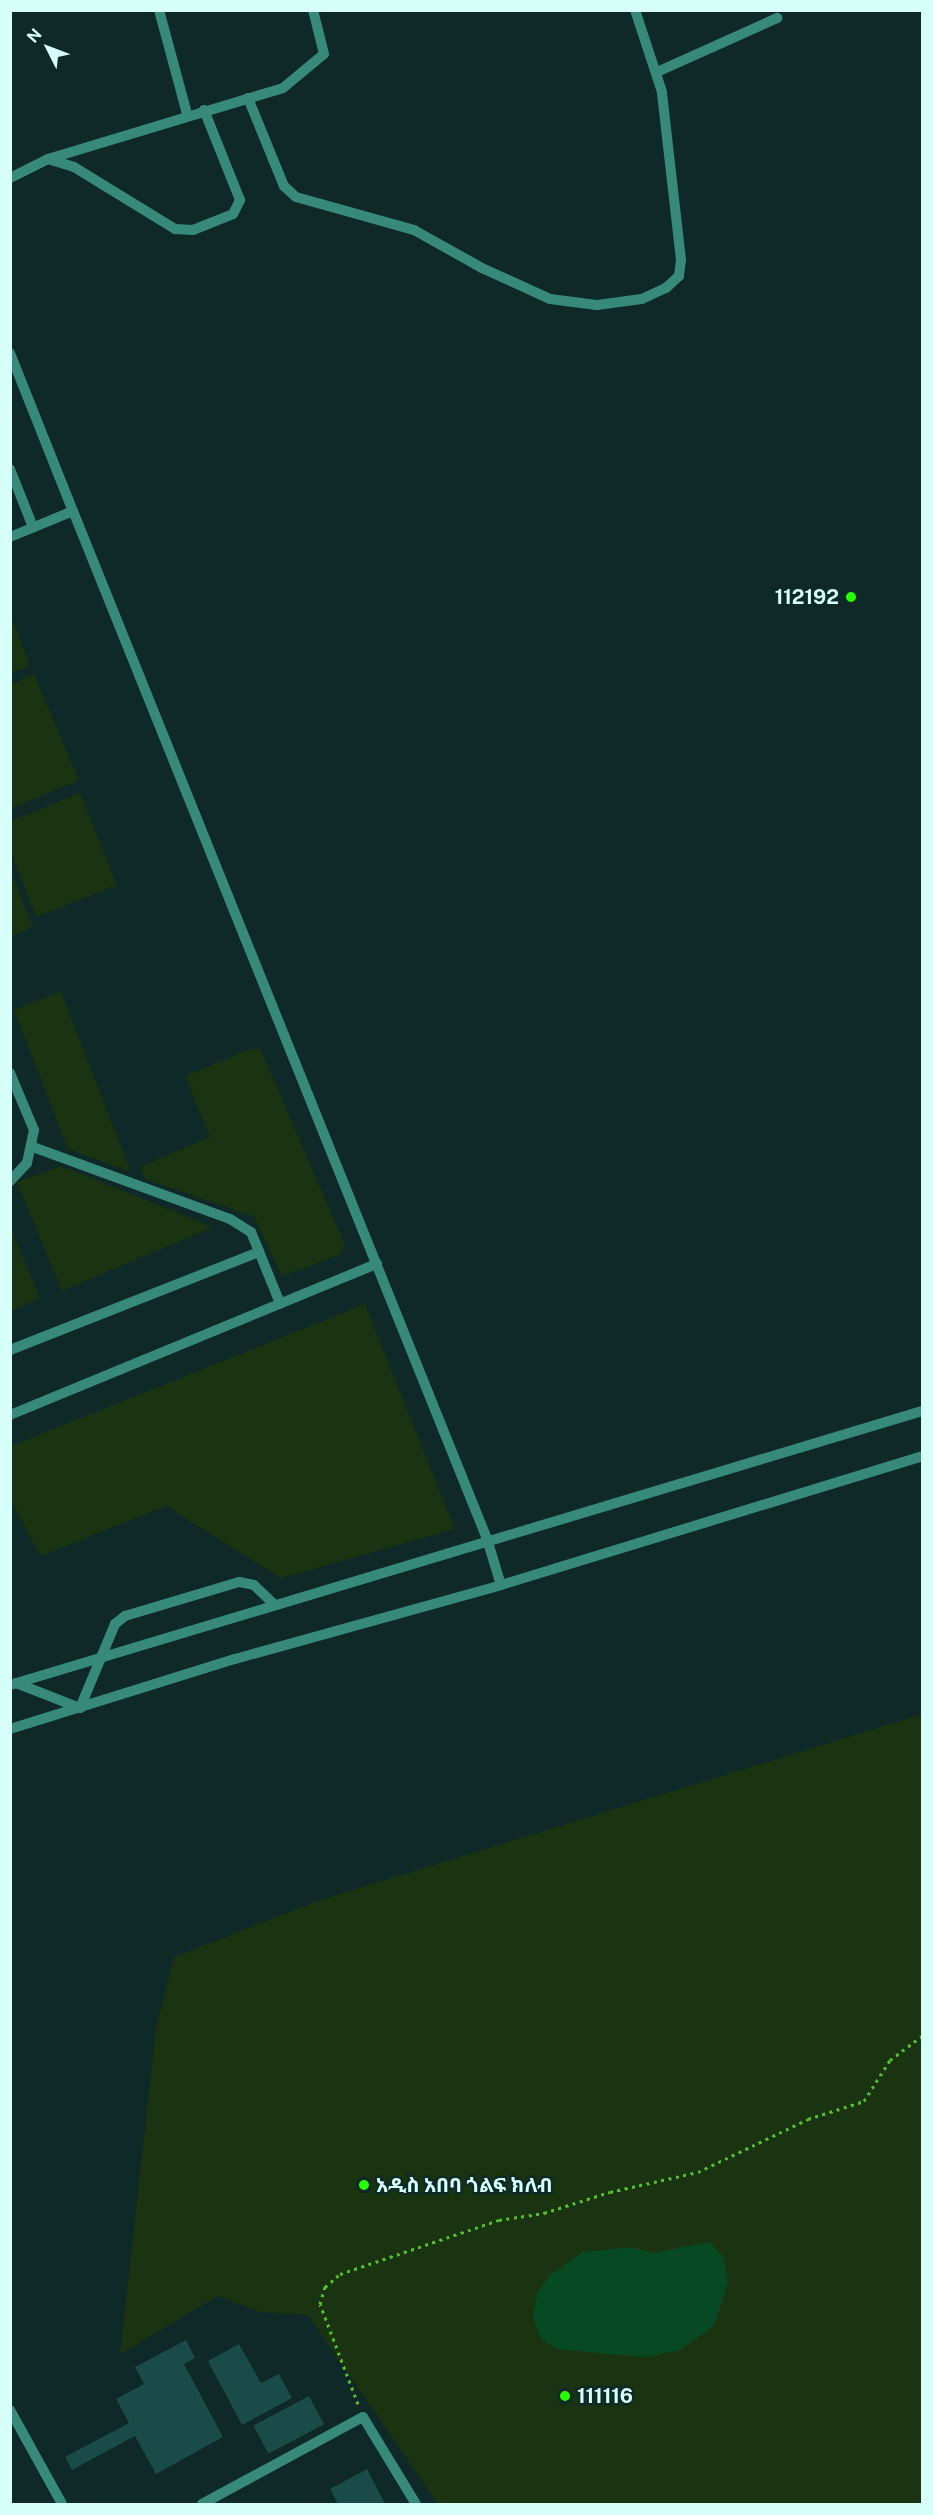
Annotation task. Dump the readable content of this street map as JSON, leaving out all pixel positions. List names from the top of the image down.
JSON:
{
  "places": ["112192", "አዲስ አበባ ጎልፍ ክለብ", "111116"],
  "north": "top left"
}
